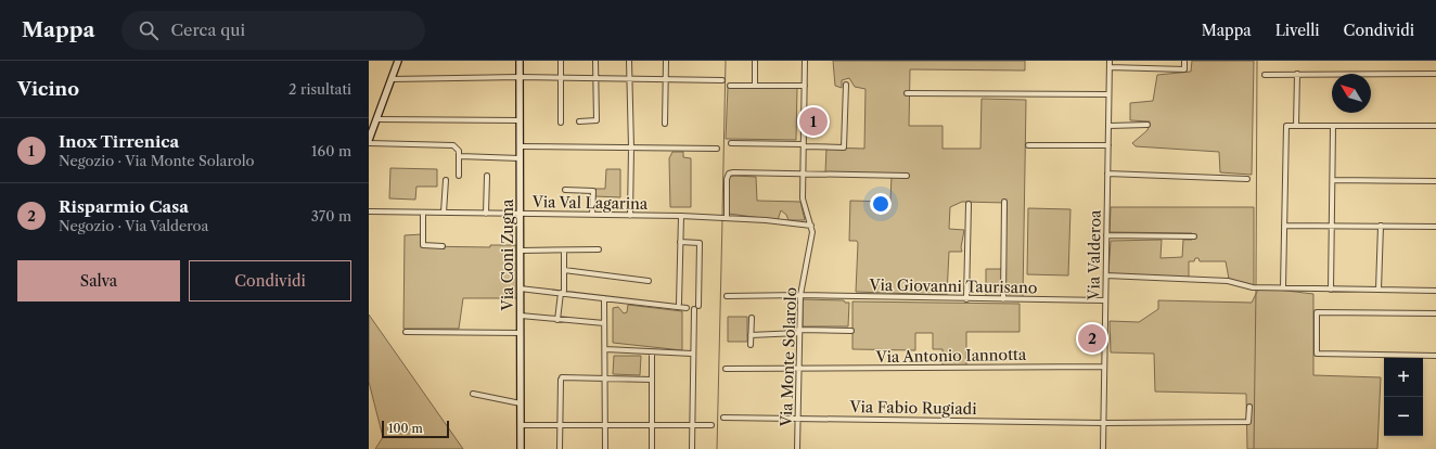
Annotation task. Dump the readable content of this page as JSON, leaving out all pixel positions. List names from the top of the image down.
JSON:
{
  "streets": {
    "street": [
      "Via Val Lagarina",
      "Via Coni Zugna",
      "Via Valderoa",
      "Via Giovanni Taurisano",
      "Via Antonio Iannotta",
      "Via Monte Solarolo",
      "Via Fabio Rugiadi"
    ]
  },
  "crossings": [
    ["Via Val Lagarina", "Via Coni Zugna"],
    ["Via Val Lagarina", "Via Monte Solarolo"],
    ["Via Valderoa", "Via Giovanni Taurisano"],
    ["Via Valderoa", "Via Antonio Iannotta"],
    ["Via Valderoa", "Via Fabio Rugiadi"],
    ["Via Giovanni Taurisano", "Via Monte Solarolo"],
    ["Via Antonio Iannotta", "Via Monte Solarolo"],
    ["Via Monte Solarolo", "Via Fabio Rugiadi"]
  ],
  "scale_bar": "100 m",
  "north": "top left",
  "page": {
    "header": "Mappa",
    "search": "Cerca qui",
    "nav": ["Mappa", "Livelli", "Condividi"],
    "heading": ["Vicino", "2 risultati"],
    "pins": ["1", "2"],
    "list": [
      {
        "mark": "1",
        "name": "Inox Tirrenica",
        "note": "Negozio · Via Monte Solarolo",
        "value": "160 m"
      },
      {
        "mark": "2",
        "name": "Risparmio Casa",
        "note": "Negozio · Via Valderoa",
        "value": "370 m"
      }
    ],
    "buttons": ["Salva", "Condividi"],
    "map_buttons": ["+", "−"],
    "scale": "100 m"
  }
}
